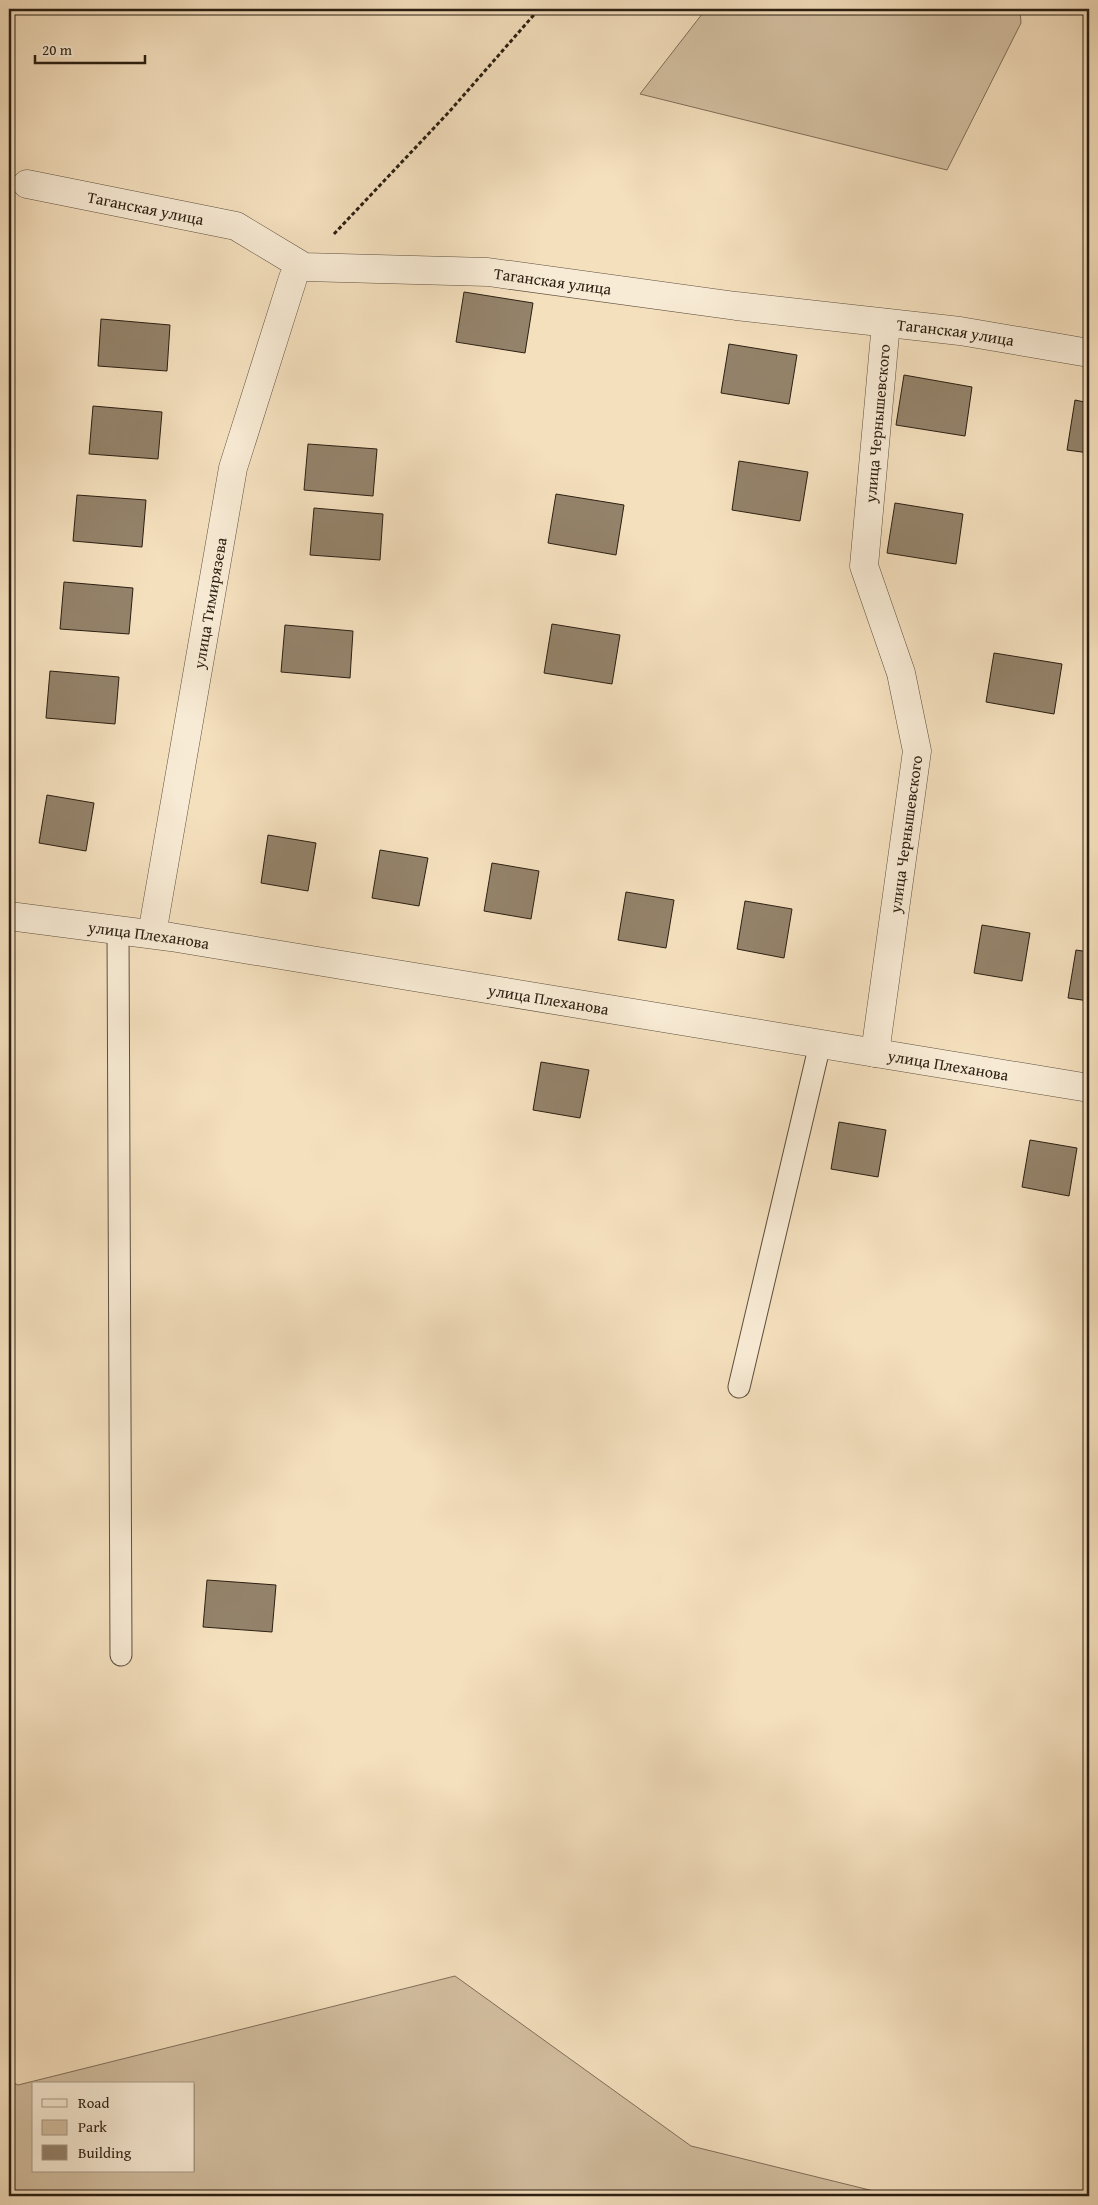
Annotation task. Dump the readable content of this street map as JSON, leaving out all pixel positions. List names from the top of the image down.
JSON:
{
  "streets": {
    "street": [
      "Таганская улица",
      "улица Чернышевского",
      "улица Тимирязева",
      "улица Плеханова"
    ]
  },
  "crossings": [
    ["Таганская улица", "улица Чернышевского"],
    ["Таганская улица", "улица Тимирязева"],
    ["улица Чернышевского", "улица Плеханова"],
    ["улица Тимирязева", "улица Плеханова"]
  ],
  "legend": ["Road", "Park", "Building"],
  "scale_bar": "20 m"
}
